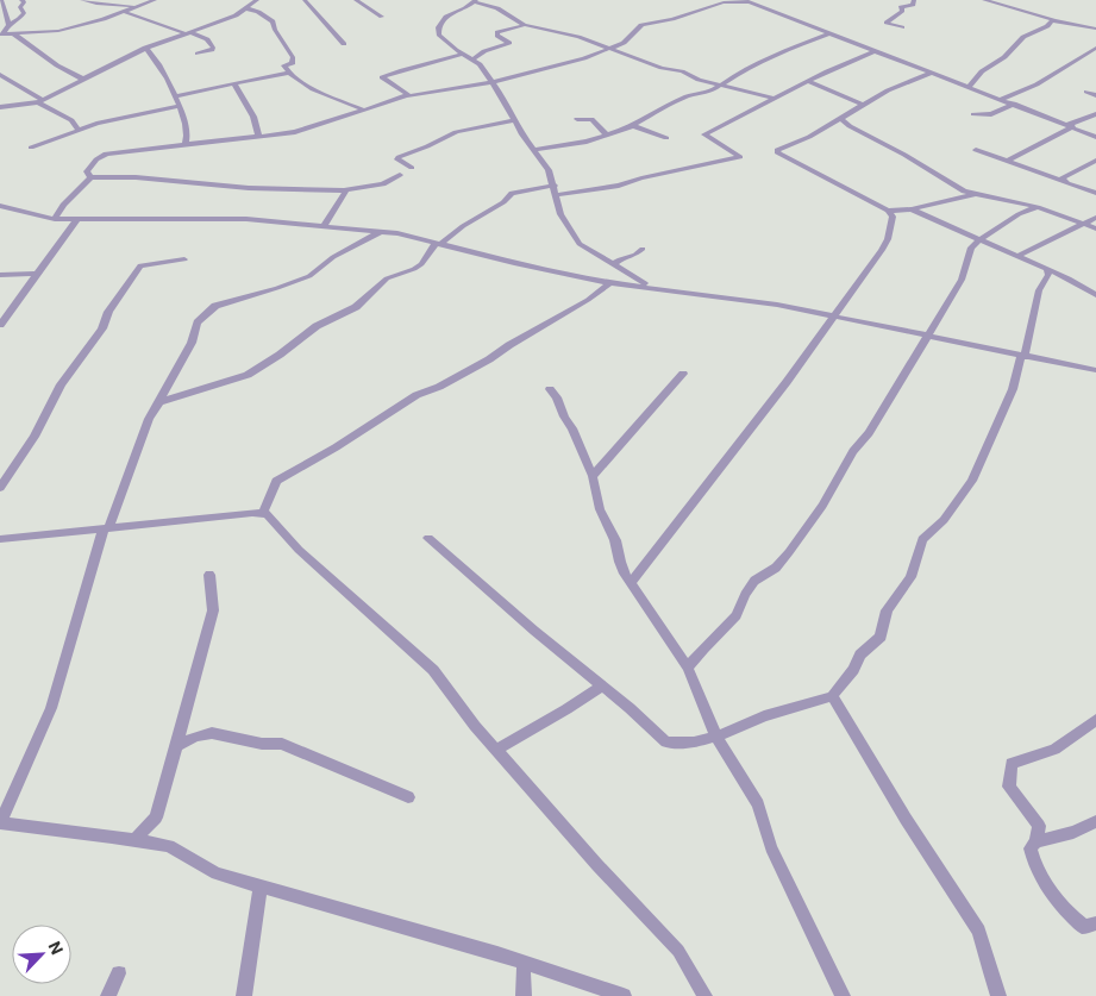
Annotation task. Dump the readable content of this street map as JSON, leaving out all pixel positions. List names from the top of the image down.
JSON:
{
  "north": "top right"
}
